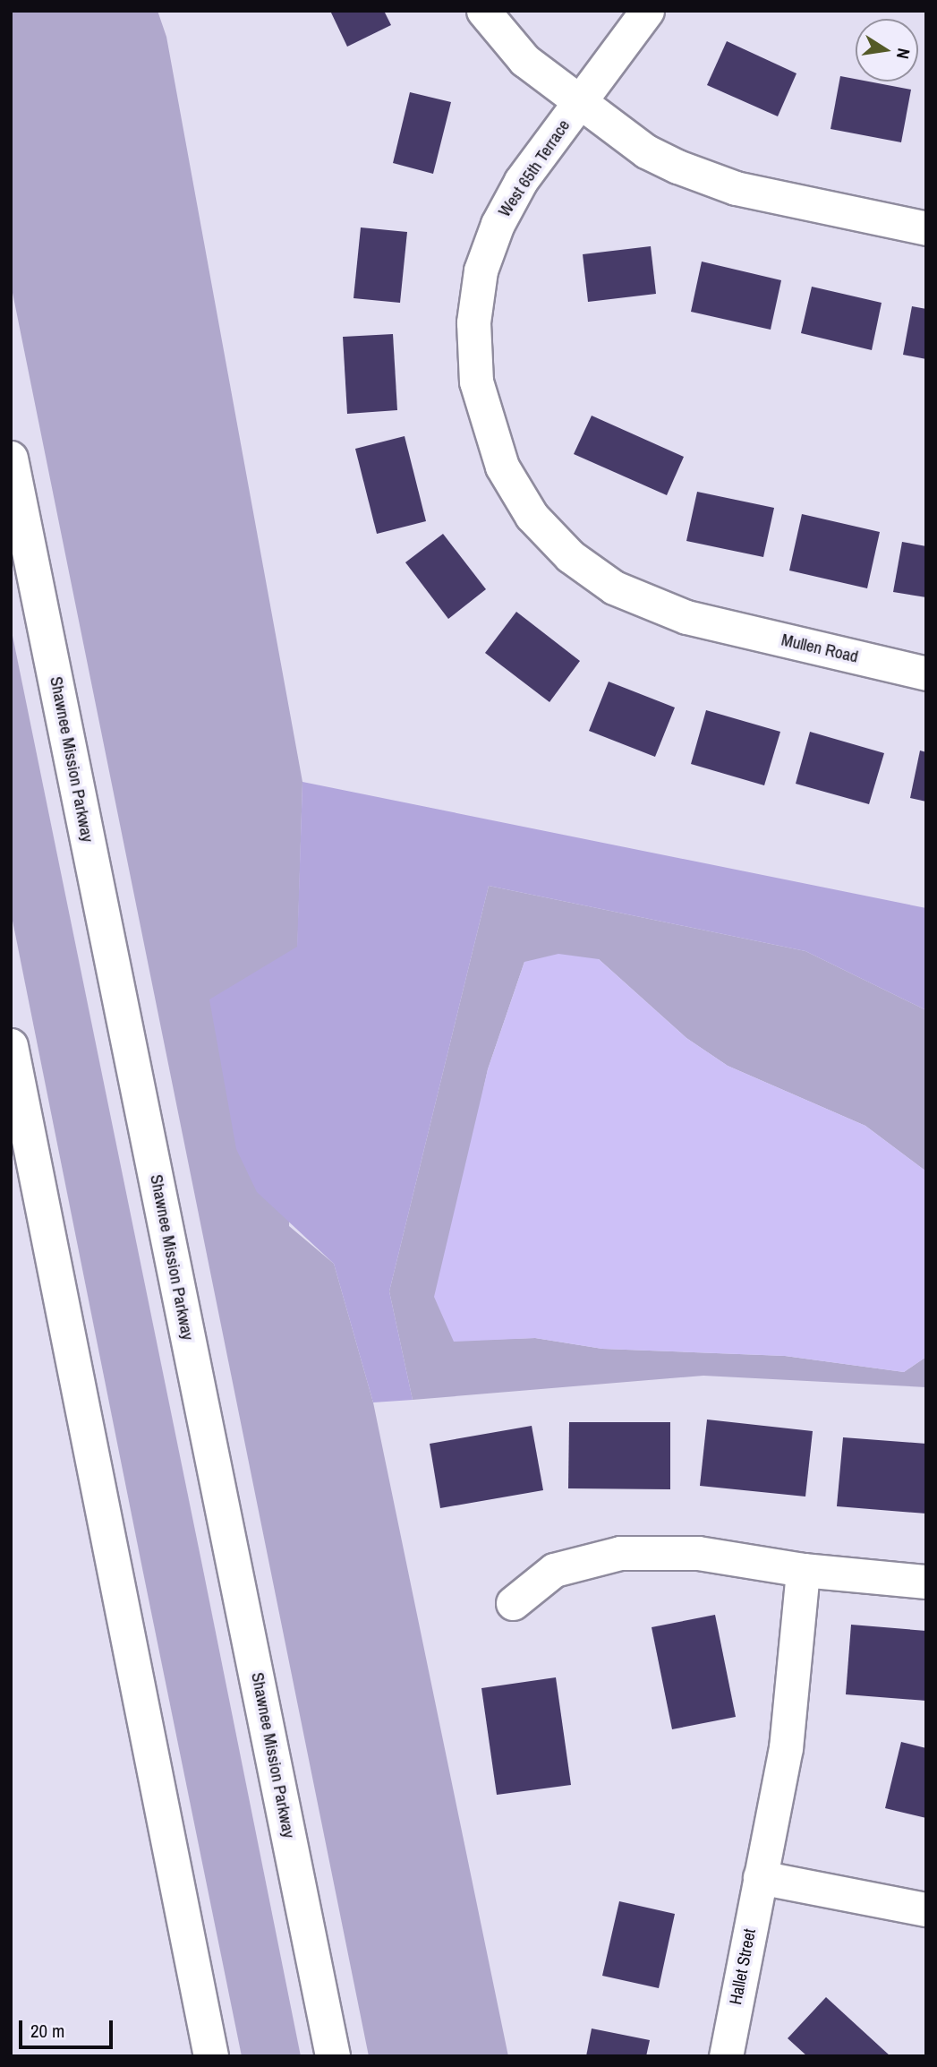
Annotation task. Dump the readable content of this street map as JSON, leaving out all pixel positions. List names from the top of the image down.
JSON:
{
  "streets": {
    "highway": ["Shawnee Mission Parkway"],
    "street": ["West 65th Terrace", "Mullen Road", "Hallet Street"]
  },
  "crossings": [
    ["West 65th Terrace", "Mullen Road"]
  ],
  "scale_bar": "20 m",
  "north": "right"
}
